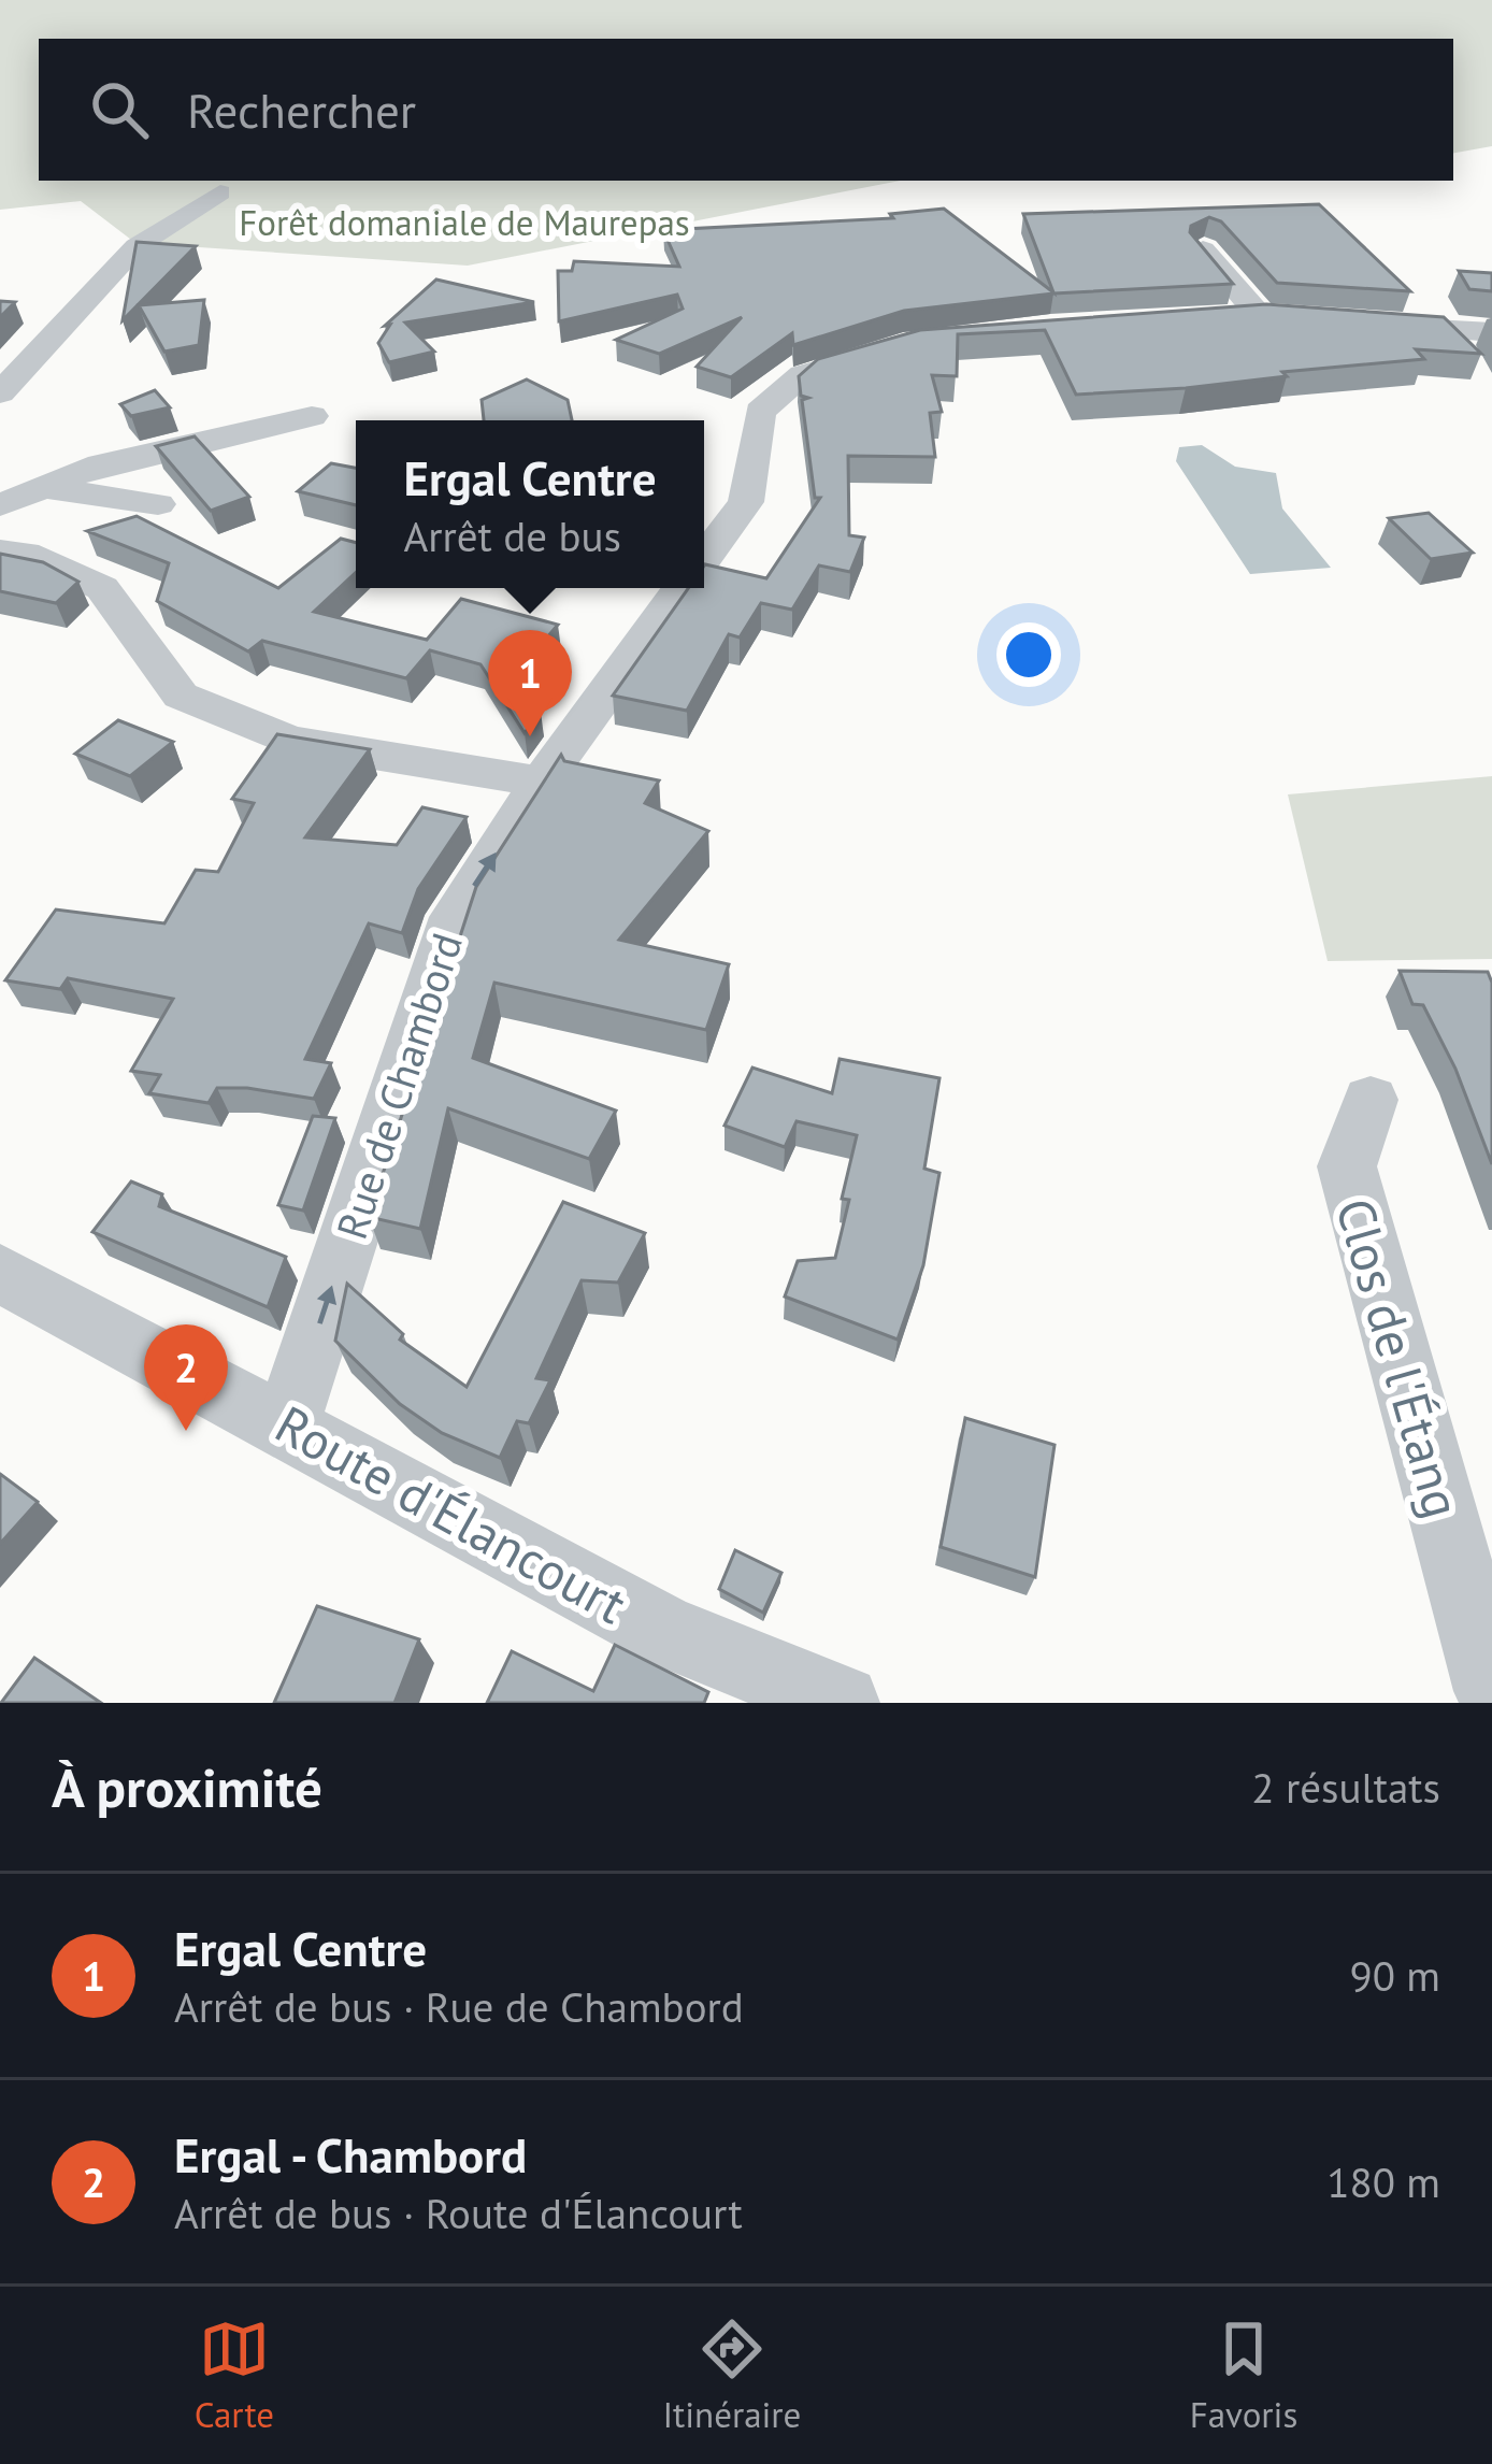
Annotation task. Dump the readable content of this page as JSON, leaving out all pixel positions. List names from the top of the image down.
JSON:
{
  "streets": {
    "street": ["Rue de Chambord", "Clos de l'Étang", "Route d'Élancourt"]
  },
  "crossings": [
    ["Rue de Chambord", "Route d'Élancourt"]
  ],
  "one_way": ["Rue de Chambord"],
  "parks": ["Forêt domaniale de Maurepas"],
  "page": {
    "search": "Rechercher",
    "popup": ["Ergal Centre", "Arrêt de bus"],
    "pins": ["1", "2"],
    "heading": ["À proximité", "2 résultats"],
    "list": [
      {
        "mark": "1",
        "name": "Ergal Centre",
        "note": "Arrêt de bus · Rue de Chambord",
        "value": "90 m"
      },
      {
        "mark": "2",
        "name": "Ergal - Chambord",
        "note": "Arrêt de bus · Route d'Élancourt",
        "value": "180 m"
      }
    ],
    "nav": ["Carte", "Itinéraire", "Favoris"]
  }
}
